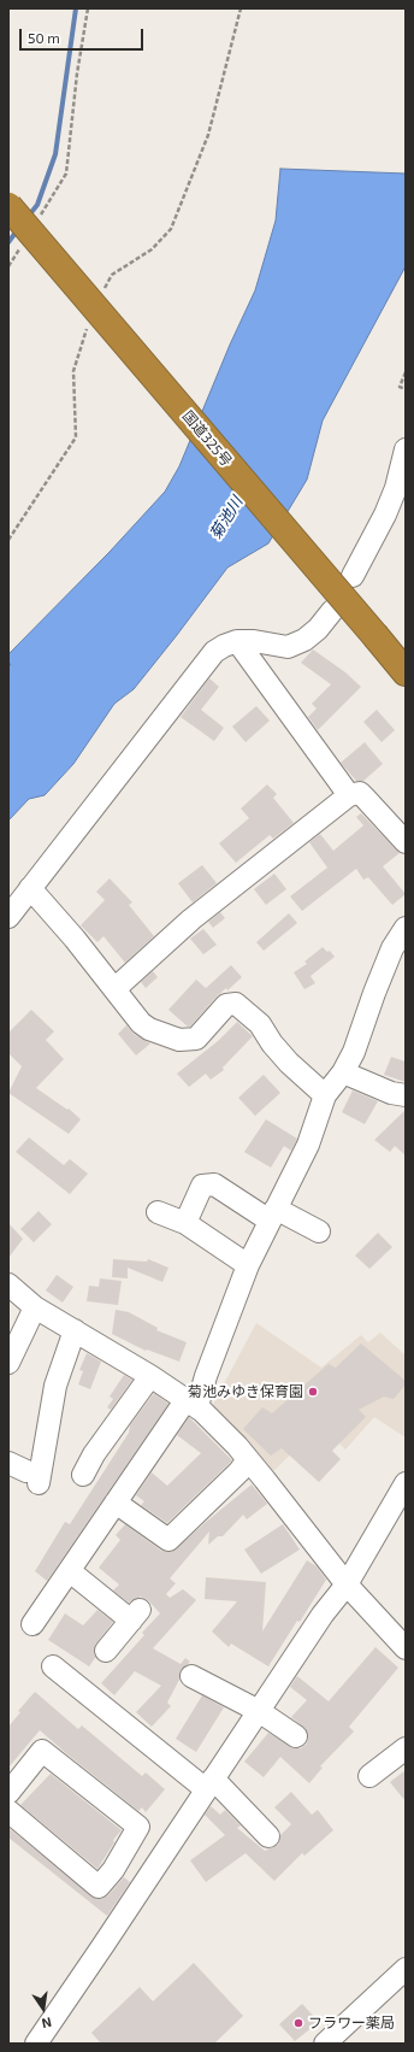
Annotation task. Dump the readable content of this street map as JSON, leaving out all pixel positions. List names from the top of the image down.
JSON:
{
  "streets": {
    "highway": ["国道325号"]
  },
  "water": ["菊池川"],
  "places": ["菊池みゆき保育園", "フラワー薬局"],
  "scale_bar": "50 m",
  "north": "bottom"
}
